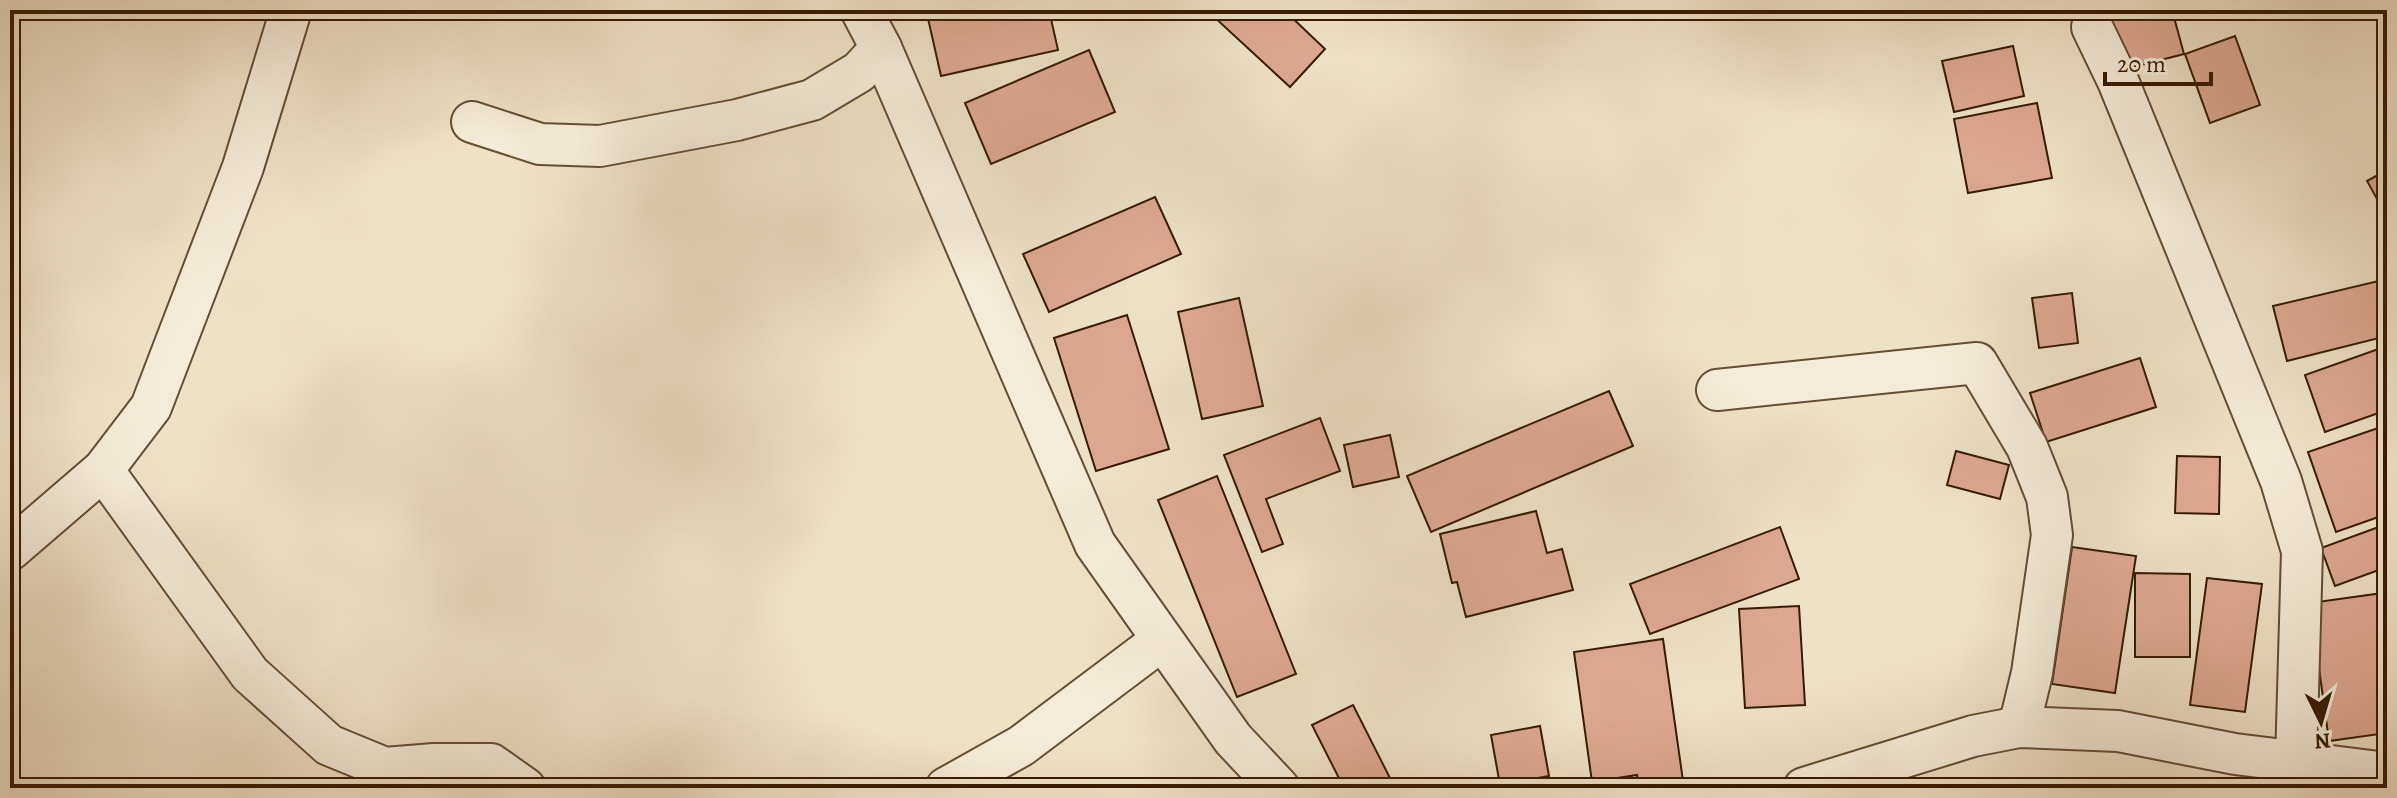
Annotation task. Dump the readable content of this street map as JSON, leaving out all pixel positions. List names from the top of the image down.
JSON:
{
  "scale_bar": "20 m",
  "north": "bottom"
}
